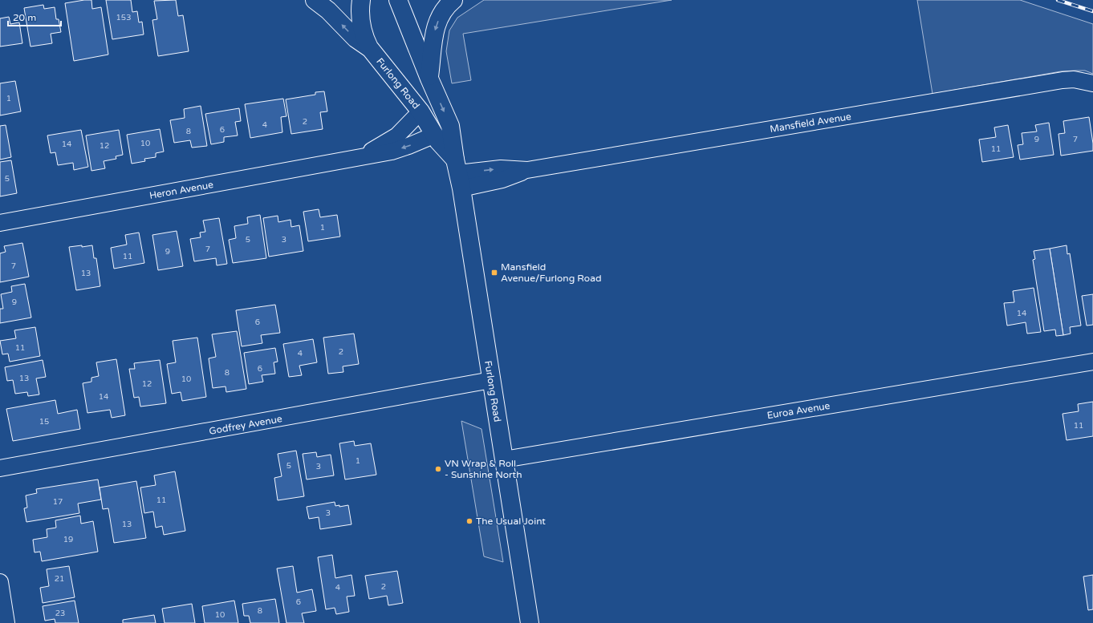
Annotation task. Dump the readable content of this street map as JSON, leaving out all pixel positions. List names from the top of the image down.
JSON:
{
  "streets": {
    "street": [
      "Furlong Road",
      "Mansfield Avenue",
      "Heron Avenue",
      "Euroa Avenue",
      "Godfrey Avenue"
    ]
  },
  "crossings": [
    ["Furlong Road", "Mansfield Avenue"],
    ["Furlong Road", "Heron Avenue"],
    ["Furlong Road", "Euroa Avenue"],
    ["Furlong Road", "Godfrey Avenue"]
  ],
  "places": {
    "transit": ["Mansfield Avenue/Furlong Road"],
    "other": ["VN Wrap & Roll - Sunshine North", "The Usual Joint"]
  },
  "house_numbers": [
    "153",
    "1",
    "2",
    "4",
    "6",
    "8",
    "9",
    "7",
    "10",
    "14",
    "12",
    "11",
    "5",
    "1",
    "5",
    "3",
    "7",
    "9",
    "11",
    "7",
    "13",
    "9",
    "14",
    "6",
    "11",
    "2",
    "4",
    "6",
    "8",
    "13",
    "10",
    "12",
    "14",
    "15",
    "11",
    "1",
    "5",
    "3",
    "11",
    "17",
    "3",
    "13",
    "19",
    "21",
    "2",
    "4",
    "6",
    "8",
    "23",
    "10"
  ],
  "scale_bar": "20 m"
}
